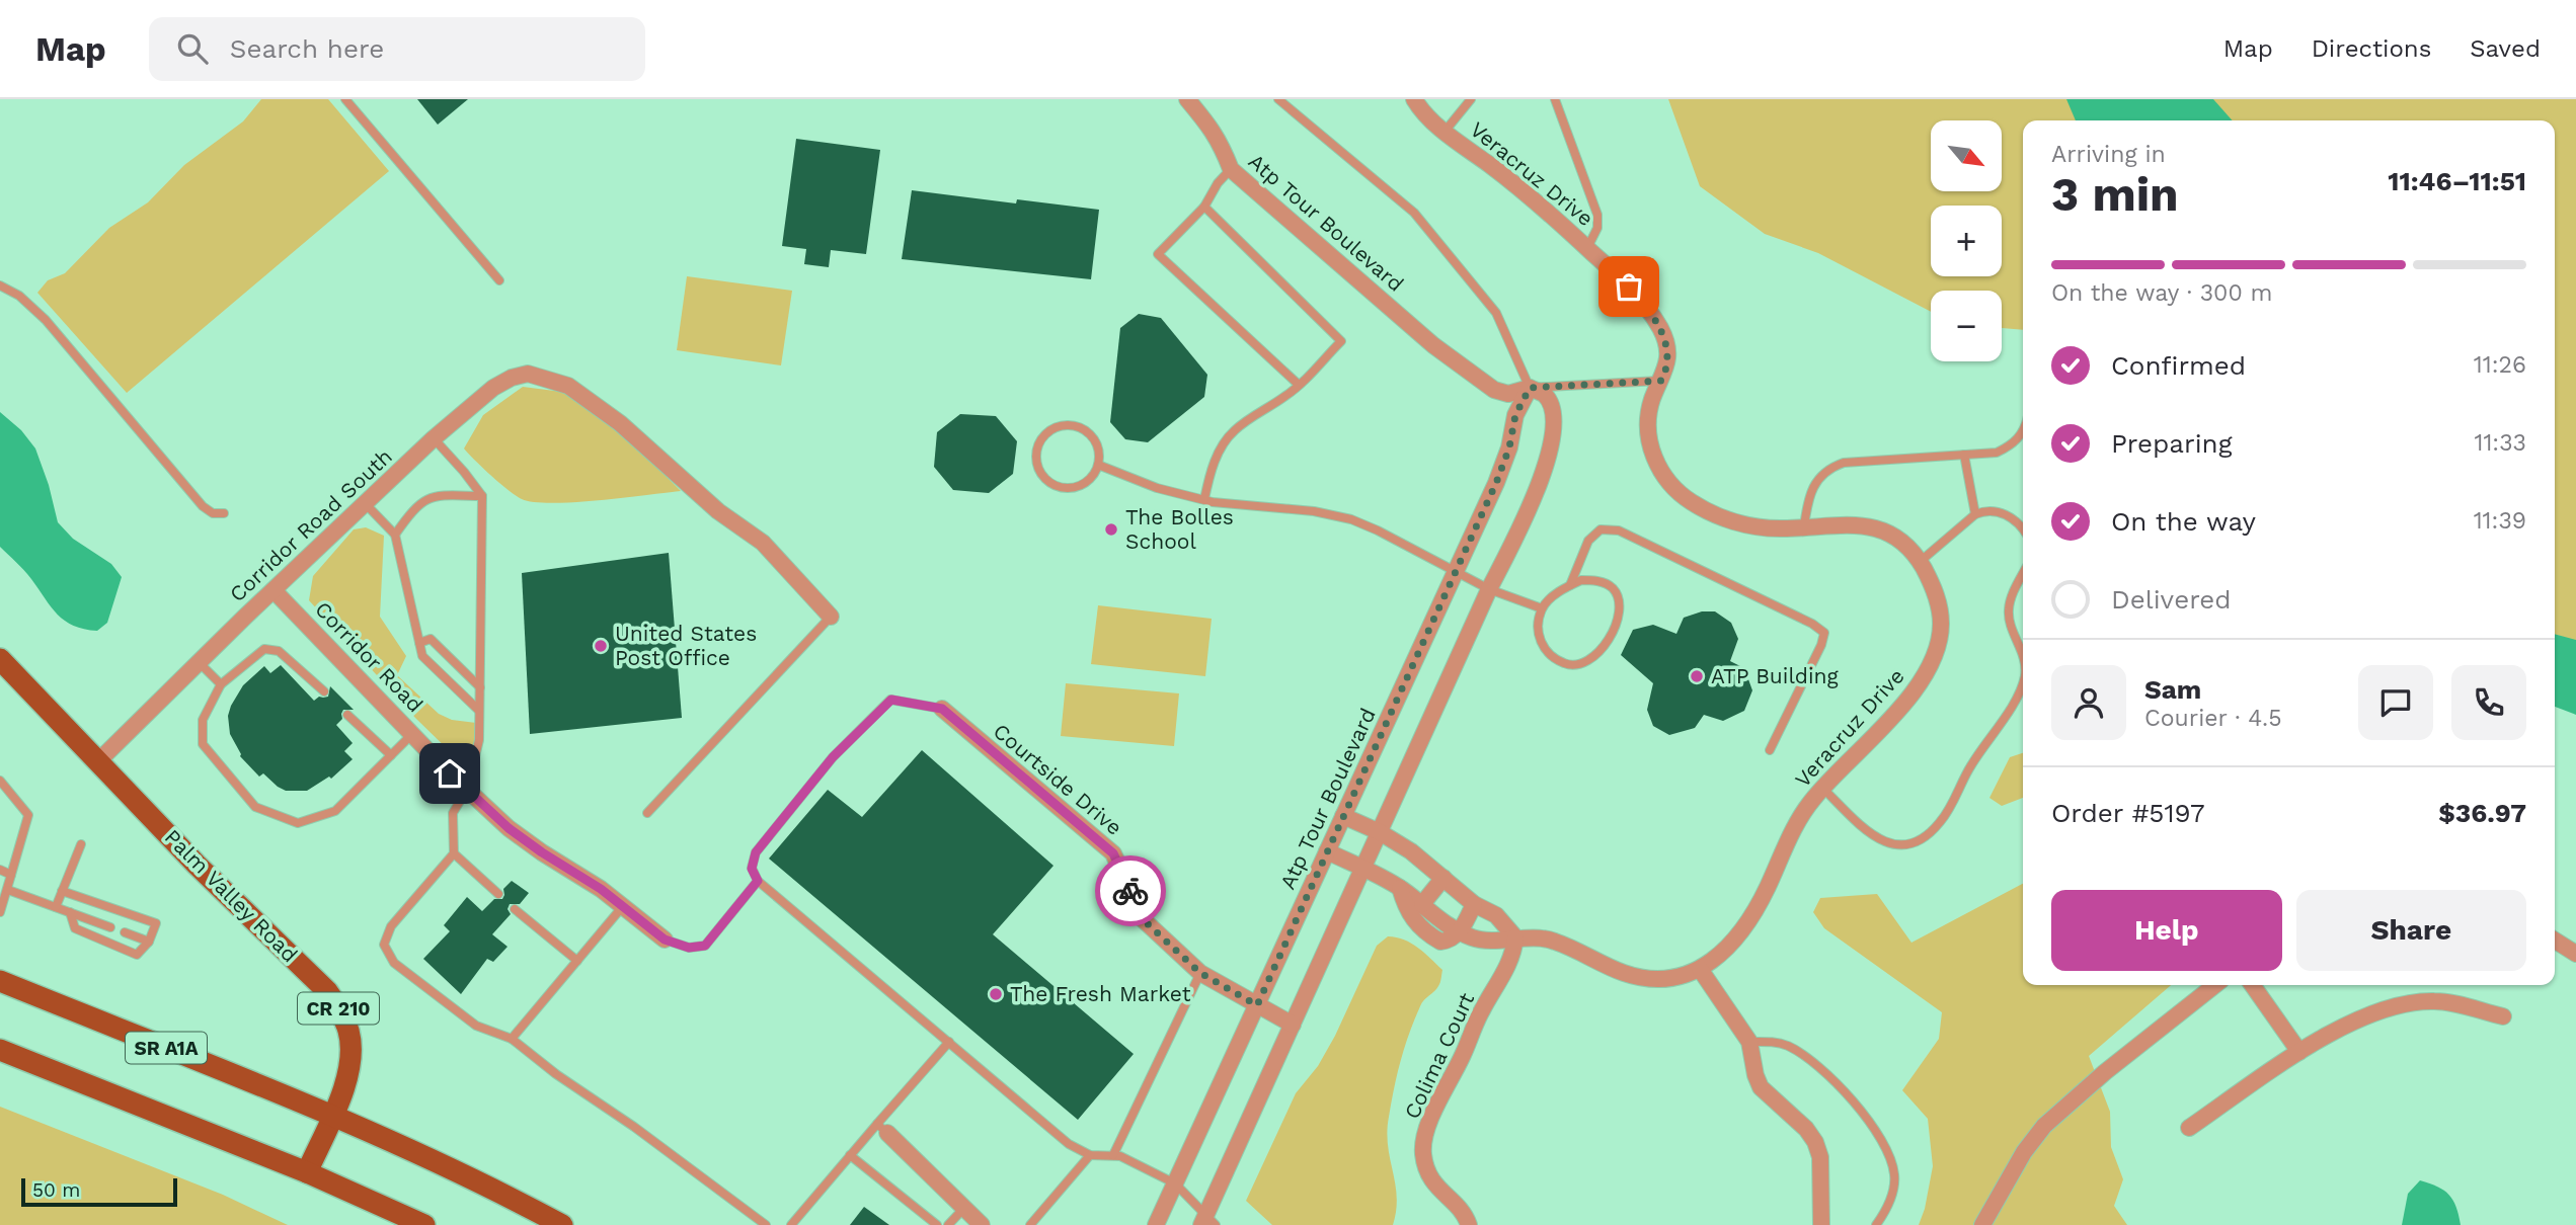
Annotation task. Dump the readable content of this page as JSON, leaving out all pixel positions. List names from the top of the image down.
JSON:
{
  "streets": {
    "main road": ["Palm Valley Road", "CR 210", "SR A1A"],
    "street": [
      "Veracruz Drive",
      "Atp Tour Boulevard",
      "Corridor Road South",
      "Corridor Road",
      "Courtside Drive",
      "Colima Court"
    ]
  },
  "crossings": [
    ["Veracruz Drive", "Atp Tour Boulevard"],
    ["Veracruz Drive", "Colima Court"],
    ["Atp Tour Boulevard", "Courtside Drive"],
    ["Corridor Road South", "Corridor Road"],
    ["Corridor Road South", "Palm Valley Road"],
    ["Palm Valley Road", "SR A1A"]
  ],
  "places": [
    "The Bolles School",
    "United States Post Office",
    "ATP Building",
    "The Fresh Market"
  ],
  "scale_bar": "50 m",
  "north": "bottom right",
  "page": {
    "header": "Map",
    "search": "Search here",
    "nav": ["Map", "Directions", "Saved"],
    "map_buttons": ["+", "−"],
    "heading": ["3 min", "Arriving in", "11:46–11:51"],
    "panel": [
      "Sam",
      "Courier · 4.5",
      "Order #5197",
      "$36.97"
    ],
    "bar": "On the way · 300 m",
    "list": [
      ["Confirmed", "11:26"],
      ["Preparing", "11:33"],
      ["On the way", "11:39"],
      "Delivered"
    ],
    "buttons": ["Help", "Share"],
    "scale": "50 m"
  }
}
